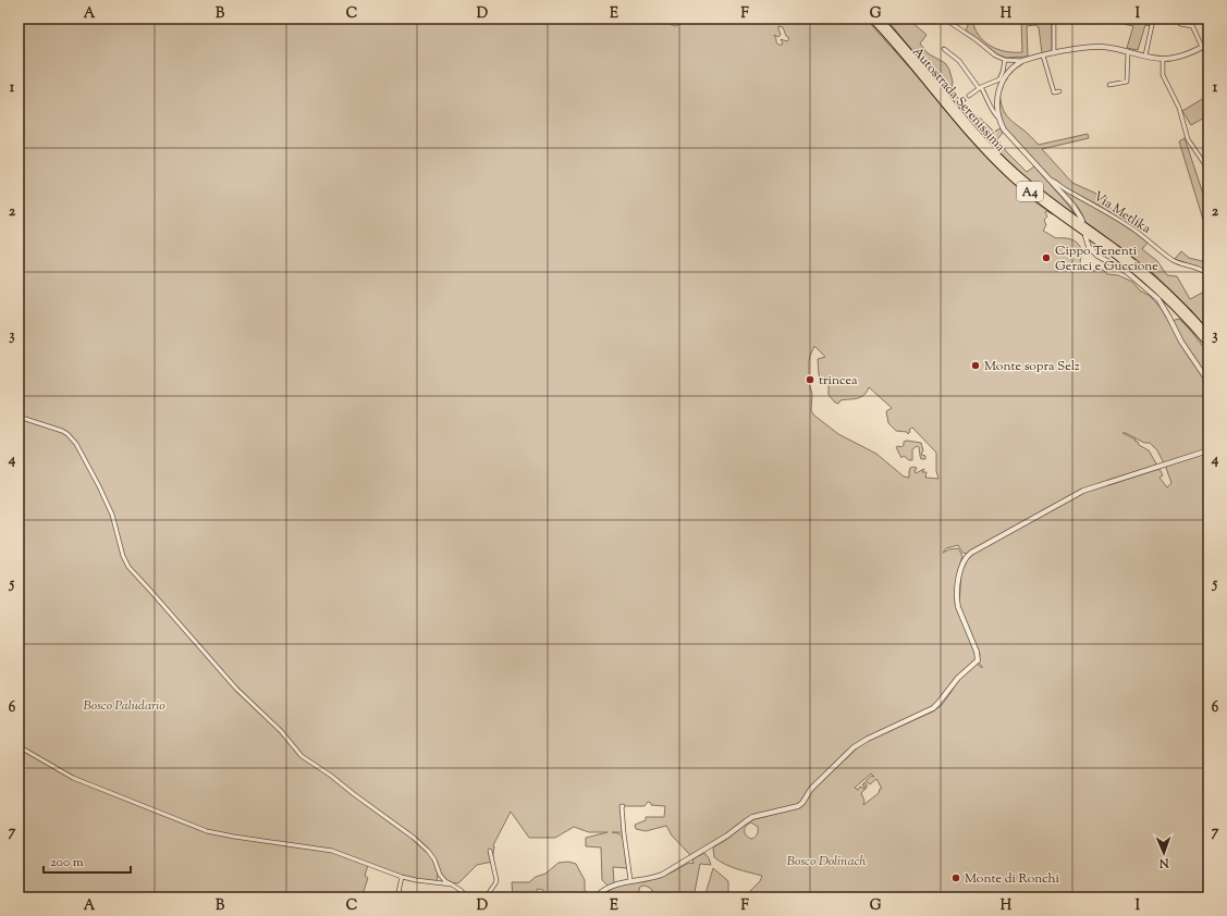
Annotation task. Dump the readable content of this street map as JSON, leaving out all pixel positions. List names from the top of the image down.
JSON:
{
  "streets": {
    "highway": ["Autostrada Serenissima", "A4"],
    "street": ["Via Metlika"]
  },
  "parks": ["Bosco Paludario", "Bosco Dolinach"],
  "places": [
    "Cippo Tenenti Geraci e Guccione",
    "Monte sopra Selz",
    "trincea",
    "Monte di Ronchi"
  ],
  "scale_bar": "200 m",
  "north": "bottom",
  "grid": {
    "columns": [
      "A",
      "B",
      "C",
      "D",
      "E",
      "F",
      "G",
      "H",
      "I"
    ],
    "rows": [
      "1",
      "2",
      "3",
      "4",
      "5",
      "6",
      "7"
    ]
  }
}
